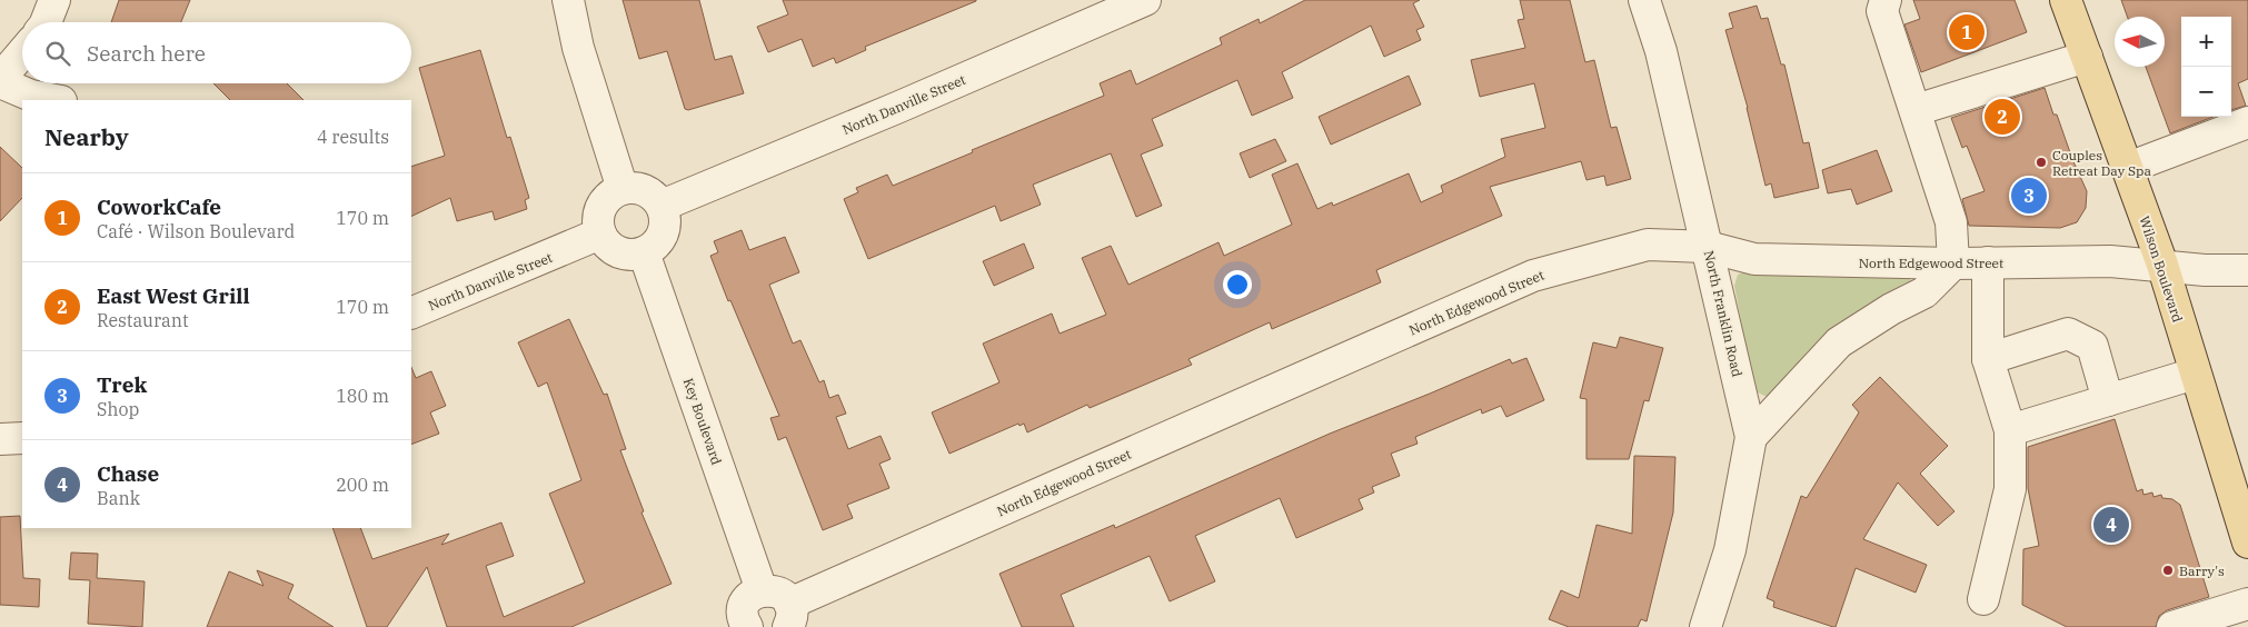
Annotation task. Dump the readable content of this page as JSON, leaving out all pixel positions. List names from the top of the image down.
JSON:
{
  "streets": {
    "main road": ["Wilson Boulevard"],
    "street": [
      "North Danville Street",
      "North Edgewood Street",
      "North Franklin Road",
      "Key Boulevard"
    ]
  },
  "crossings": [
    ["North Danville Street", "Key Boulevard"],
    ["North Edgewood Street", "Wilson Boulevard"],
    ["North Edgewood Street", "North Franklin Road"]
  ],
  "places": ["Couples Retreat Day Spa", "Barry's"],
  "north": "left",
  "page": {
    "pins": [
      "1",
      "2",
      "3",
      "4"
    ],
    "map_buttons": ["+", "−"],
    "search": "Search here",
    "heading": ["Nearby", "4 results"],
    "list": [
      {
        "mark": "1",
        "name": "CoworkCafe",
        "note": "Café · Wilson Boulevard",
        "value": "170 m"
      },
      {
        "mark": "2",
        "name": "East West Grill",
        "note": "Restaurant",
        "value": "170 m"
      },
      {
        "mark": "3",
        "name": "Trek",
        "note": "Shop",
        "value": "180 m"
      },
      {
        "mark": "4",
        "name": "Chase",
        "note": "Bank",
        "value": "200 m"
      }
    ]
  }
}
